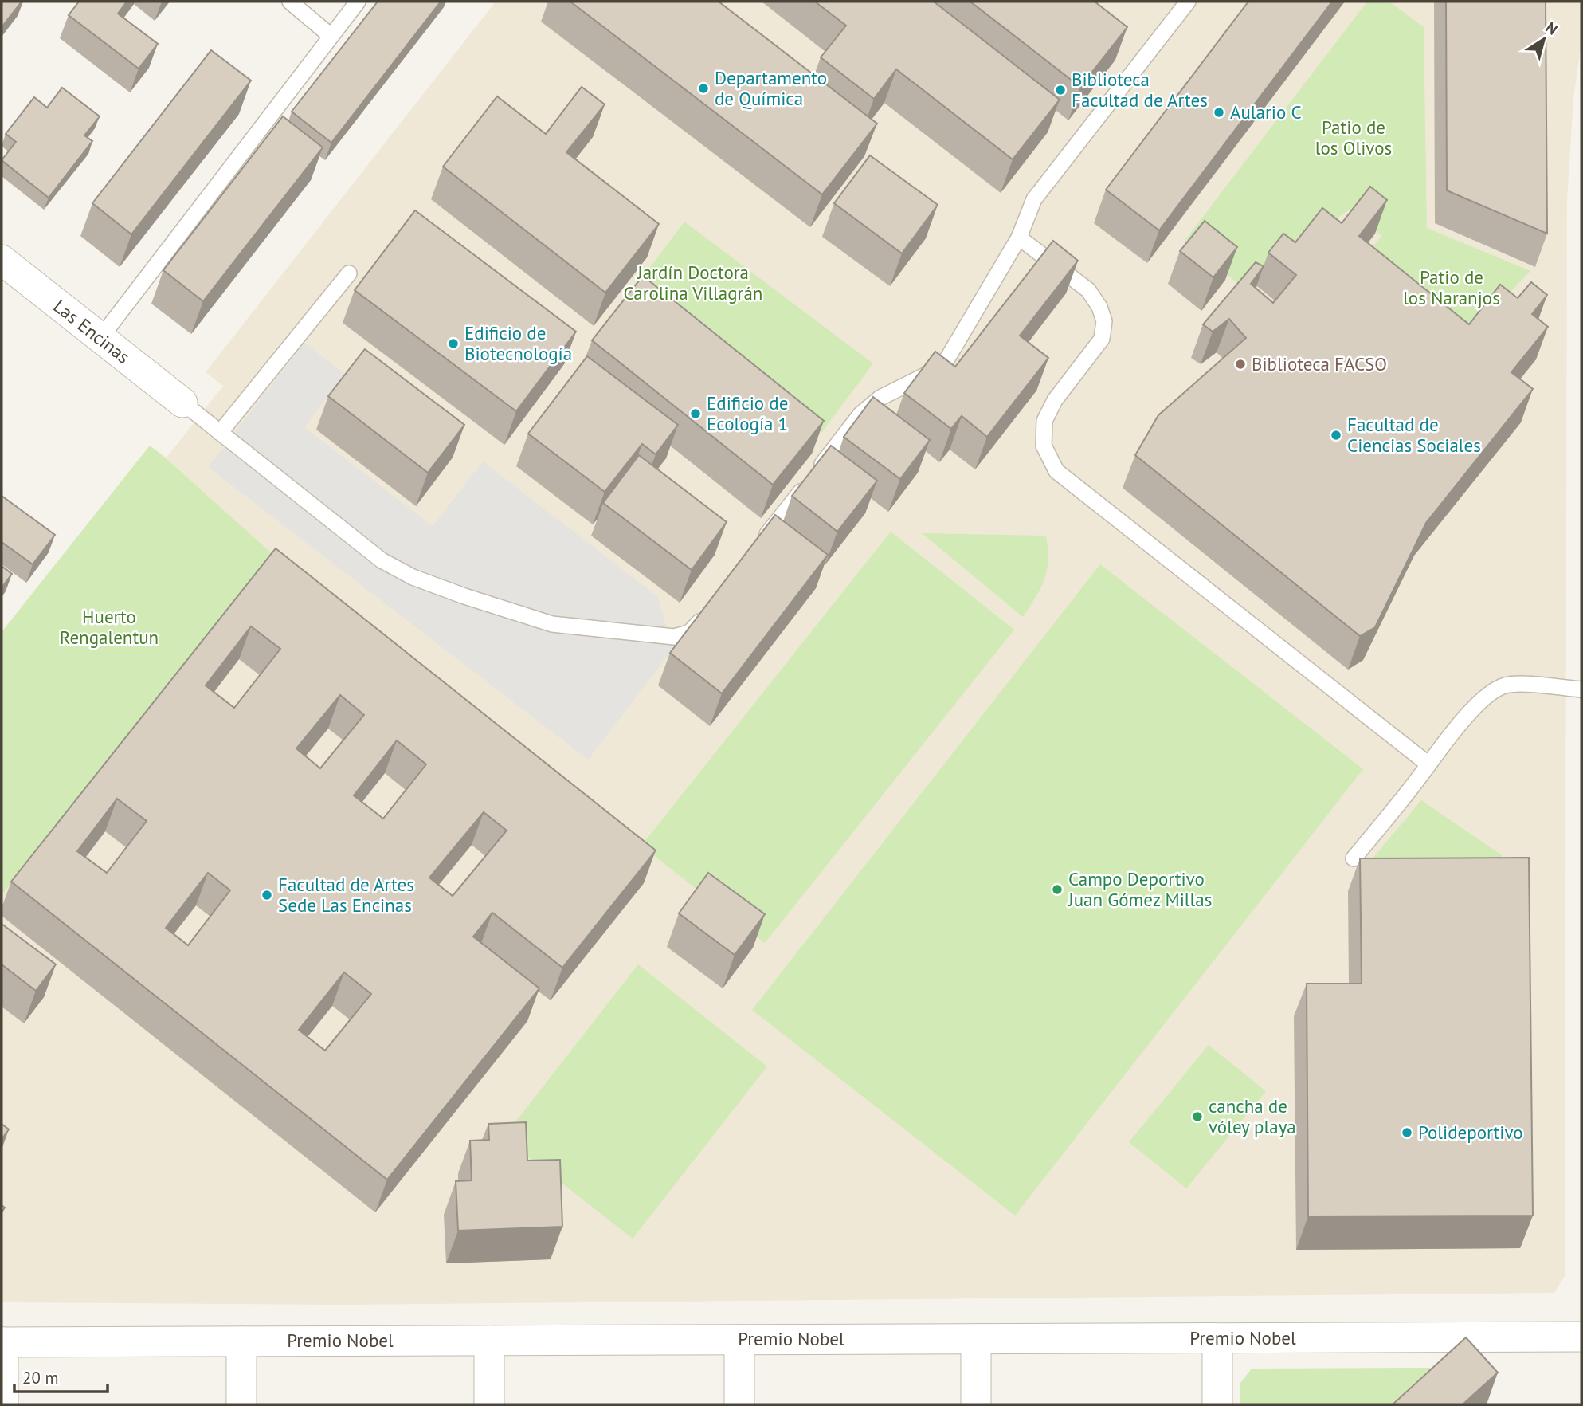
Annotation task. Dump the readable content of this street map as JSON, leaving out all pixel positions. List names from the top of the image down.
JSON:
{
  "streets": {
    "street": ["Las Encinas", "Premio Nobel"]
  },
  "parks": [
    "Patio de los Olivos",
    "Jardín Doctora Carolina Villagrán",
    "Patio de los Naranjos",
    "Huerto Rengalentun"
  ],
  "places": [
    "Departamento de Química",
    "Biblioteca Facultad de Artes",
    "Aulario C",
    "Edificio de Biotecnología",
    "Biblioteca FACSO",
    "Edificio de Ecología 1",
    "Facultad de Ciencias Sociales",
    "Campo Deportivo Juan Gómez Millas",
    "Facultad de Artes Sede Las Encinas",
    "cancha de vóley playa",
    "Polideportivo"
  ],
  "scale_bar": "20 m",
  "north": "top right"
}
